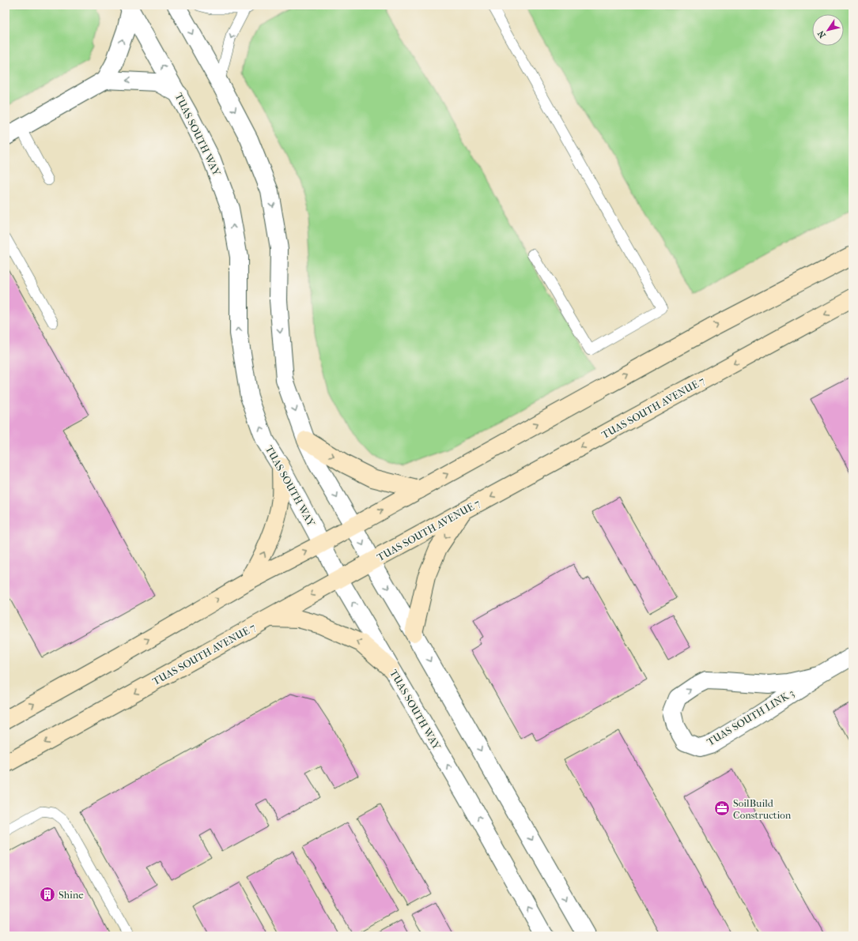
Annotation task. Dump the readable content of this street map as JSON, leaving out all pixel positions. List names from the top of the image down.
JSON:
{
  "streets": {
    "street": ["TUAS SOUTH WAY", "TUAS SOUTH AVENUE 7", "TUAS SOUTH LINK 3"]
  },
  "crossings": [
    ["TUAS SOUTH WAY", "TUAS SOUTH AVENUE 7"]
  ],
  "places": {
    "office": ["SoilBuild Construction"],
    "building": ["Shine"]
  },
  "north": "bottom left"
}
